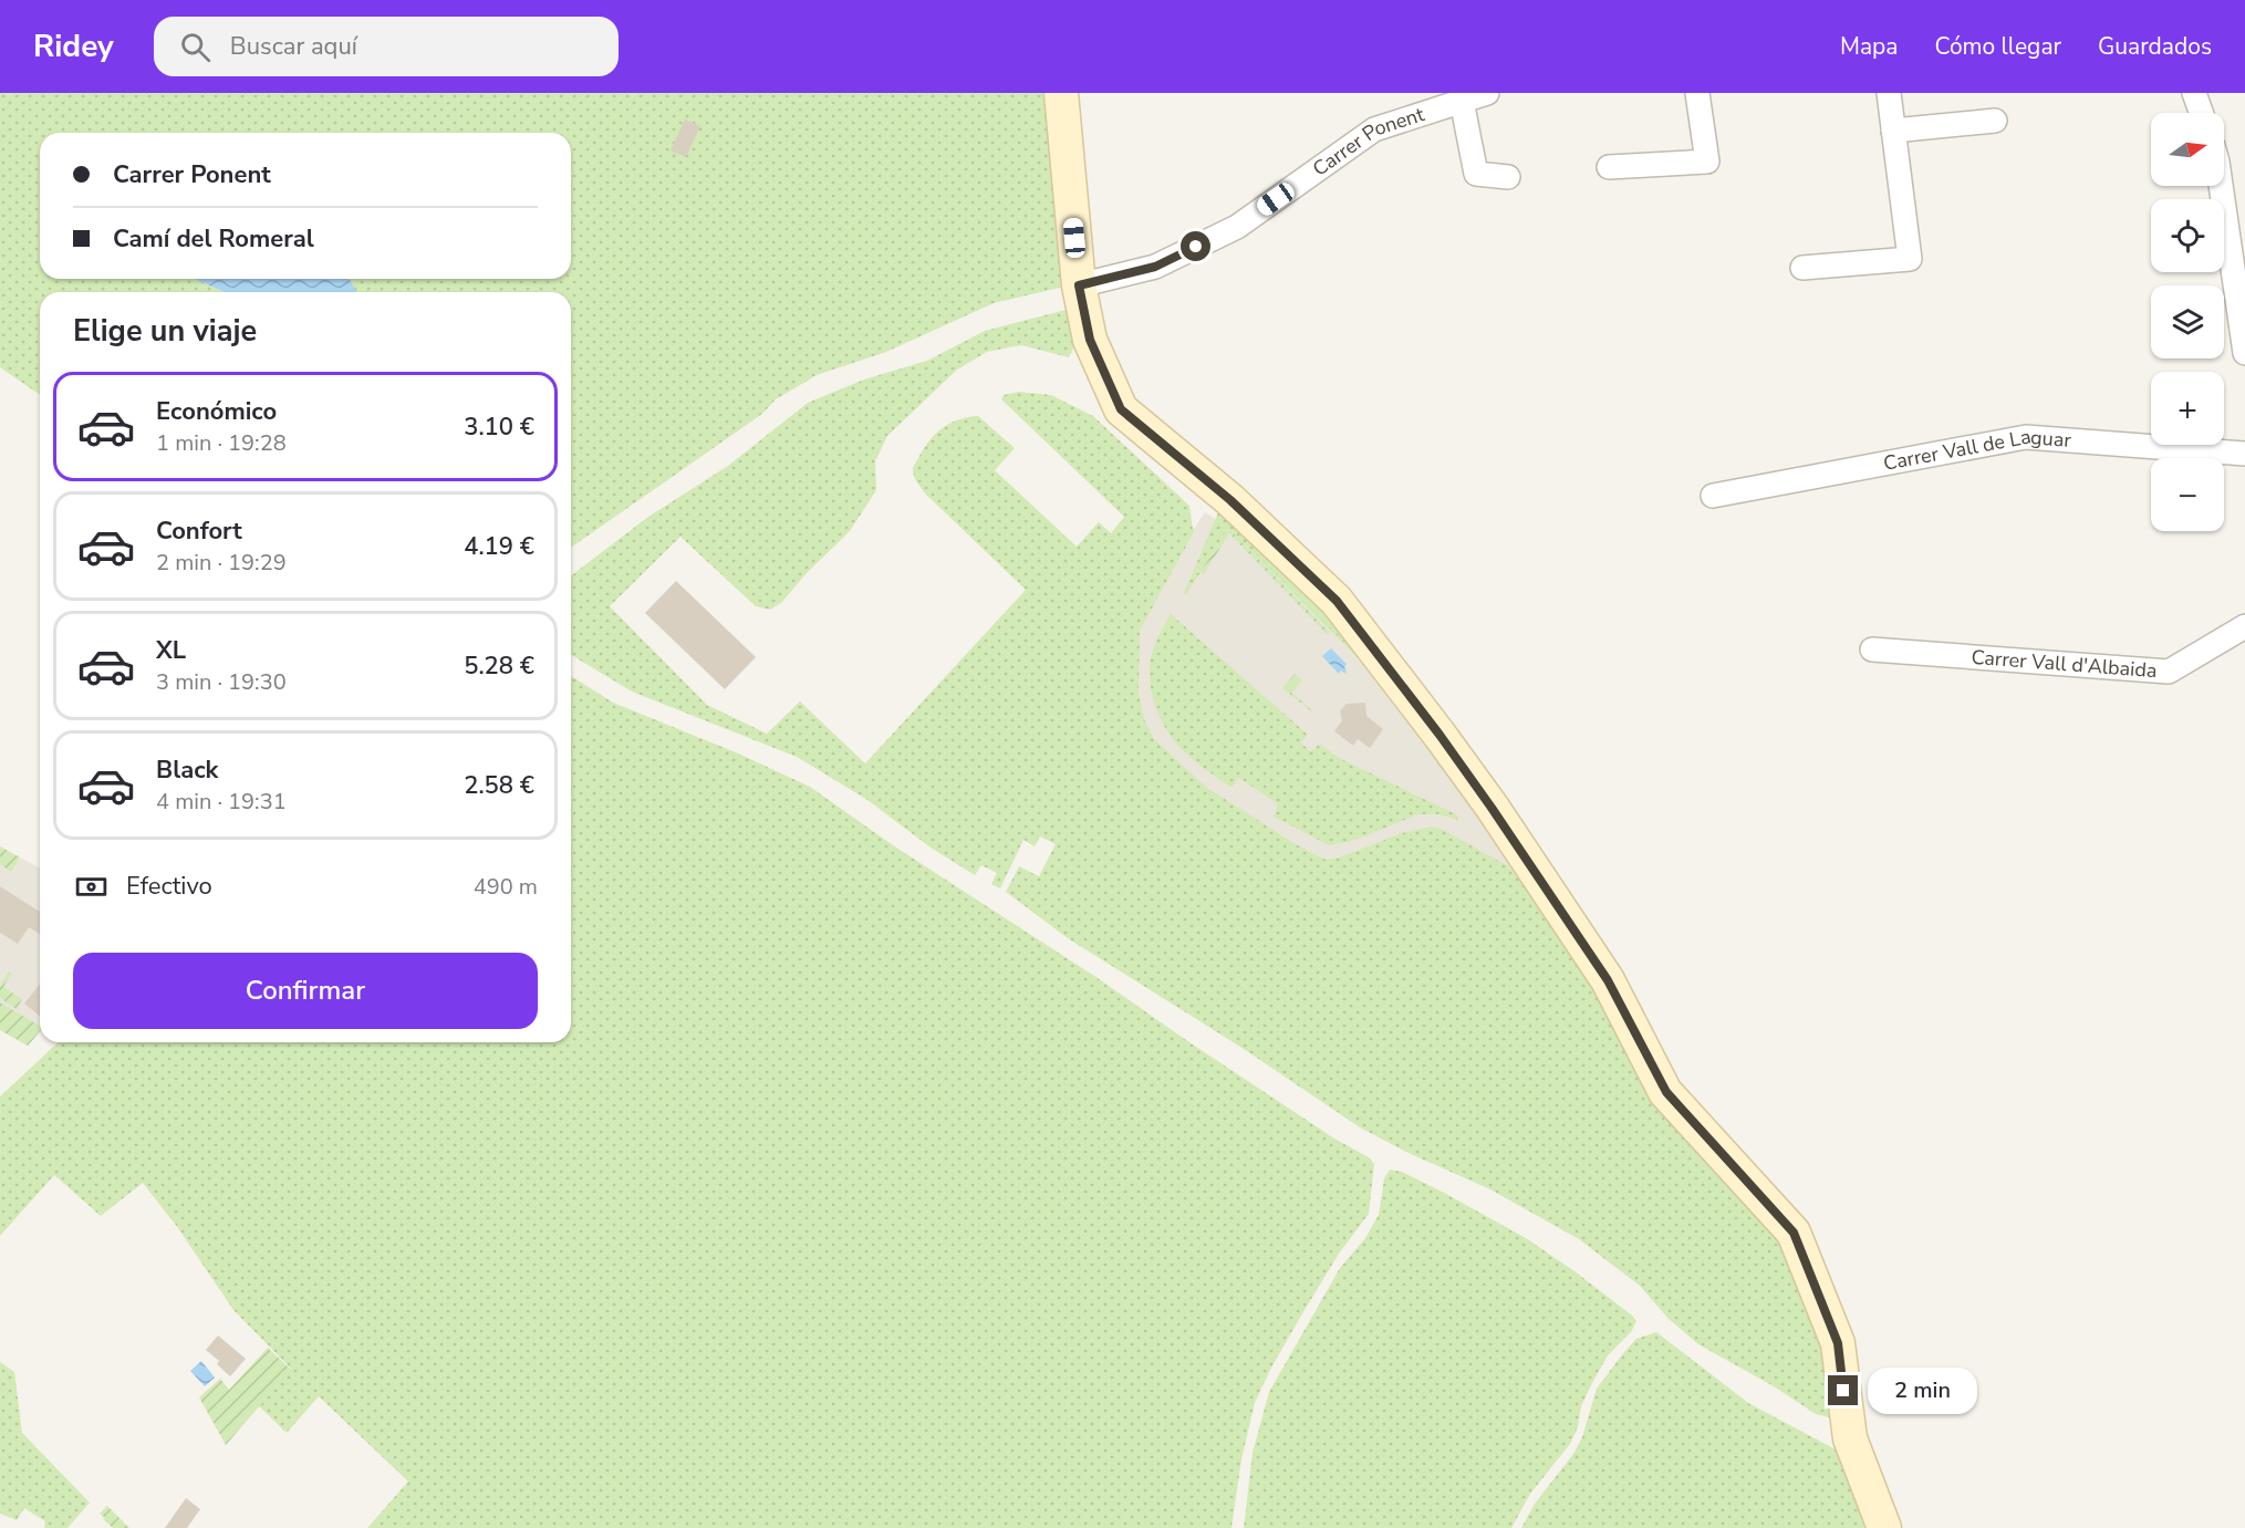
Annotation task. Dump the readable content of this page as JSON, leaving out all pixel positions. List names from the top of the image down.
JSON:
{
  "streets": {
    "street": ["Carrer Ponent", "Carrer Vall de Laguar", "Carrer Vall d'Albaida"]
  },
  "north": "right",
  "page": {
    "header": "Ridey",
    "search": "Buscar aquí",
    "nav": ["Mapa", "Cómo llegar", "Guardados"],
    "map_buttons": ["+", "−"],
    "banner": ["Carrer Ponent", "Camí del Romeral"],
    "heading": "Elige un viaje",
    "list": [
      {
        "name": "Económico",
        "note": "1 min · 19:28",
        "value": "3.10 €"
      },
      {
        "name": "Confort",
        "note": "2 min · 19:29",
        "value": "4.19 €"
      },
      {
        "name": "XL",
        "note": "3 min · 19:30",
        "value": "5.28 €"
      },
      {
        "name": "Black",
        "note": "4 min · 19:31",
        "value": "2.58 €"
      }
    ],
    "pay": ["Efectivo", "490 m"],
    "buttons": "Confirmar",
    "bubble": "2 min"
  }
}
